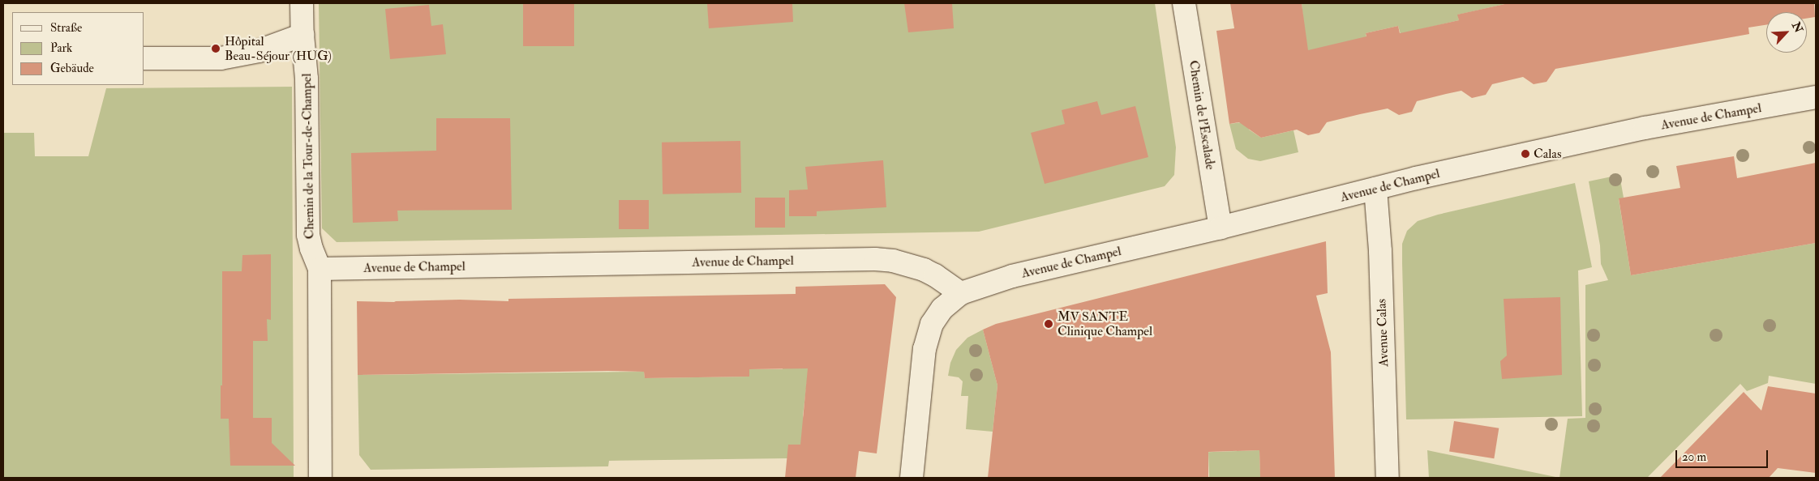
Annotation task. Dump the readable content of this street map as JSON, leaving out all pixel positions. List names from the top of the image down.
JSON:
{
  "streets": {
    "street": [
      "Chemin de l'Escalade",
      "Avenue de Champel",
      "Chemin de la Tour-de-Champel",
      "Avenue Calas"
    ]
  },
  "crossings": [
    ["Chemin de l'Escalade", "Avenue de Champel"],
    ["Avenue de Champel", "Chemin de la Tour-de-Champel"],
    ["Avenue de Champel", "Avenue Calas"]
  ],
  "places": ["Hôpital Beau-Séjour (HUG)", "Calas", "MV SANTE Clinique Champel"],
  "legend": ["Straße", "Park", "Gebäude"],
  "scale_bar": "20 m",
  "north": "top right"
}
